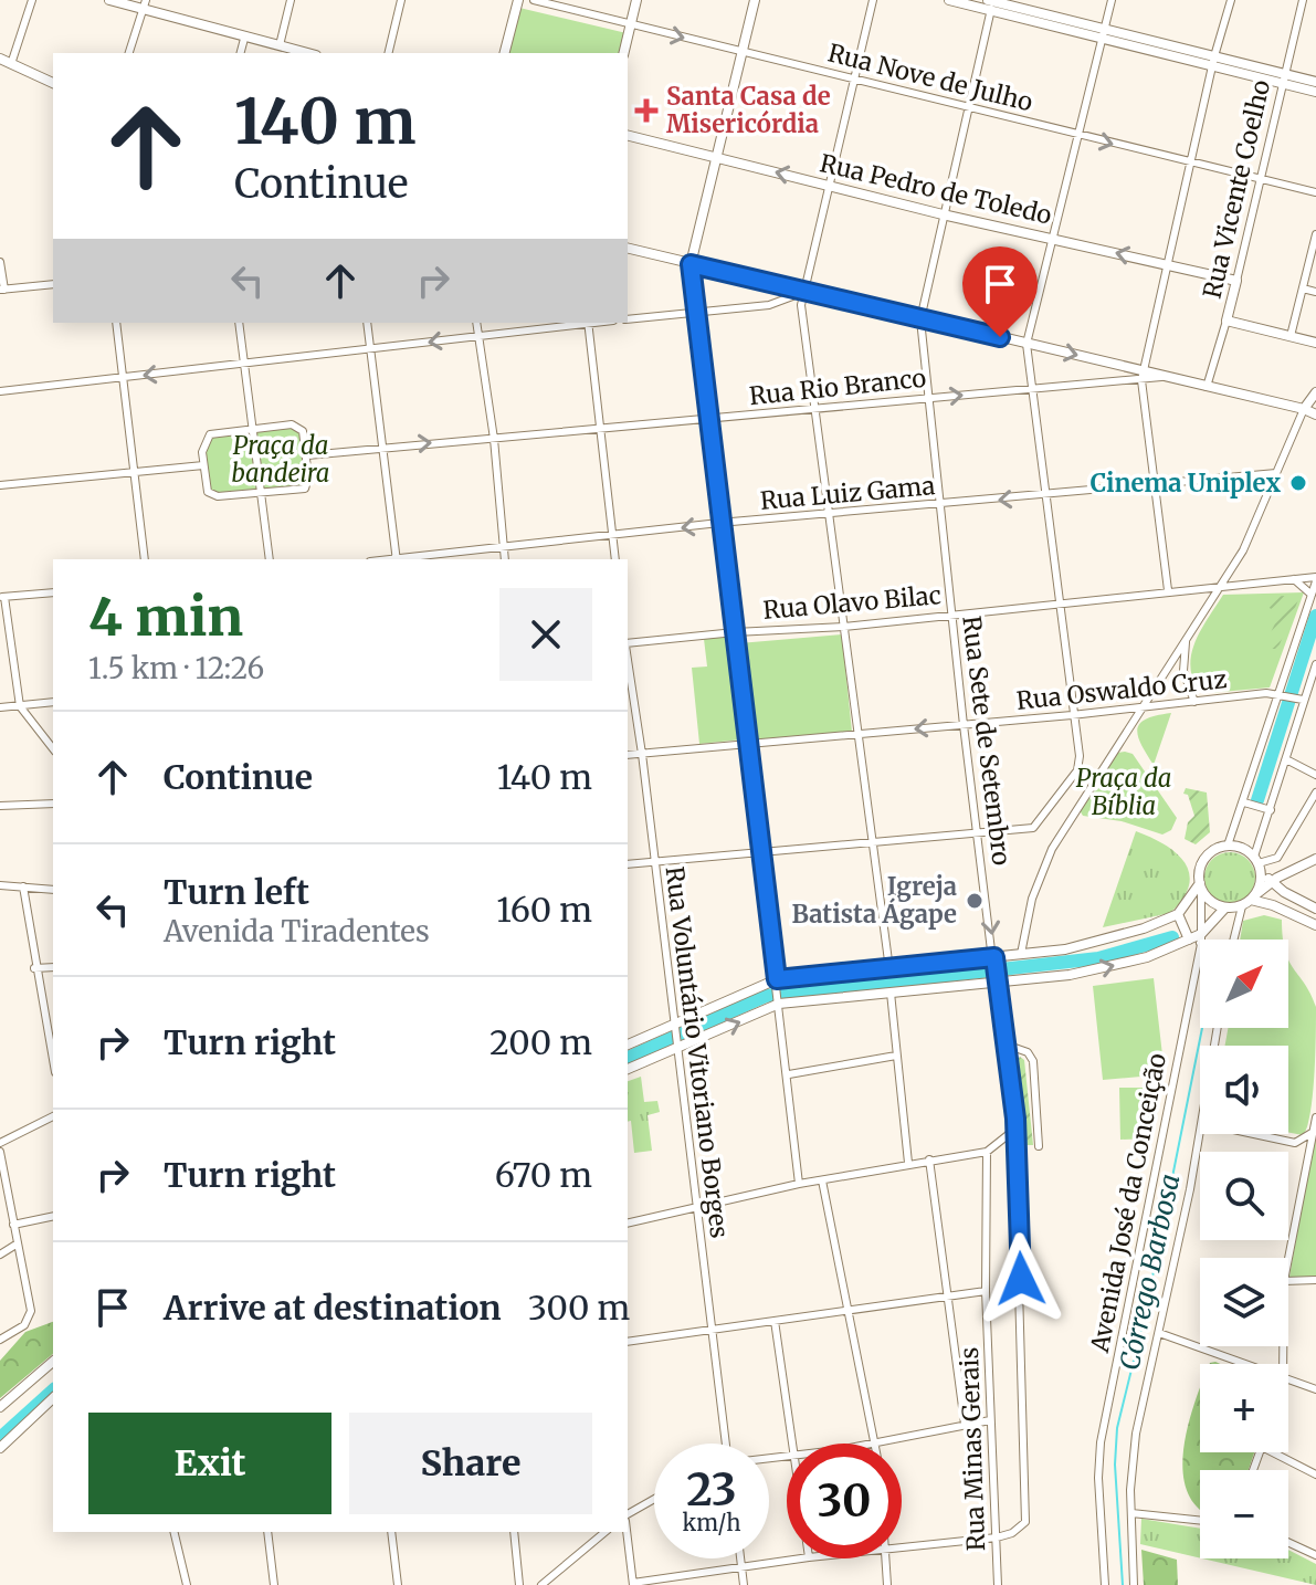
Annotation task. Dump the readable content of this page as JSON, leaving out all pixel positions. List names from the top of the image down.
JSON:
{
  "streets": {
    "main road": ["Rua Pedro de Toledo", "Rua Vicente Coelho"],
    "street": [
      "Rua Nove de Julho",
      "Rua Rio Branco",
      "Rua Luiz Gama",
      "Rua Olavo Bilac",
      "Rua Oswaldo Cruz",
      "Rua Sete de Setembro",
      "Rua Voluntário Vitoriano Borges",
      "Avenida José da Conceição",
      "Rua Minas Gerais"
    ]
  },
  "crossings": [
    ["Rua Nove de Julho", "Rua Vicente Coelho"],
    ["Rua Nove de Julho", "Rua Sete de Setembro"],
    ["Rua Pedro de Toledo", "Rua Vicente Coelho"],
    ["Rua Pedro de Toledo", "Rua Sete de Setembro"],
    ["Rua Rio Branco", "Rua Sete de Setembro"],
    ["Rua Luiz Gama", "Rua Sete de Setembro"],
    ["Rua Olavo Bilac", "Rua Sete de Setembro"],
    ["Rua Oswaldo Cruz", "Rua Sete de Setembro"],
    ["Rua Oswaldo Cruz", "Rua Voluntário Vitoriano Borges"],
    ["Rua Sete de Setembro", "Rua Minas Gerais"]
  ],
  "one_way": ["Rua Pedro de Toledo"],
  "water": ["Córrego Barbosa"],
  "parks": ["Praça da bandeira", "Praça da Bíblia"],
  "places": {
    "health": ["Santa Casa de Misericórdia"],
    "other": ["Cinema Uniplex", "Igreja Batista Ágape"]
  },
  "north": "top right",
  "page": {
    "turn": ["140 m", "Continue"],
    "heading": ["4 min", "1.5 km · 12:26"],
    "list": [
      {
        "name": "Continue",
        "value": "140 m"
      },
      {
        "name": "Turn left",
        "note": "Avenida Tiradentes",
        "value": "160 m"
      },
      {
        "name": "Turn right",
        "value": "200 m"
      },
      {
        "name": "Turn right",
        "value": "670 m"
      },
      {
        "name": "Arrive at destination",
        "value": "300 m"
      }
    ],
    "map_buttons": ["+", "−"],
    "buttons": ["Exit", "Share"],
    "speed": "23 km/h",
    "limit": "30"
  }
}
